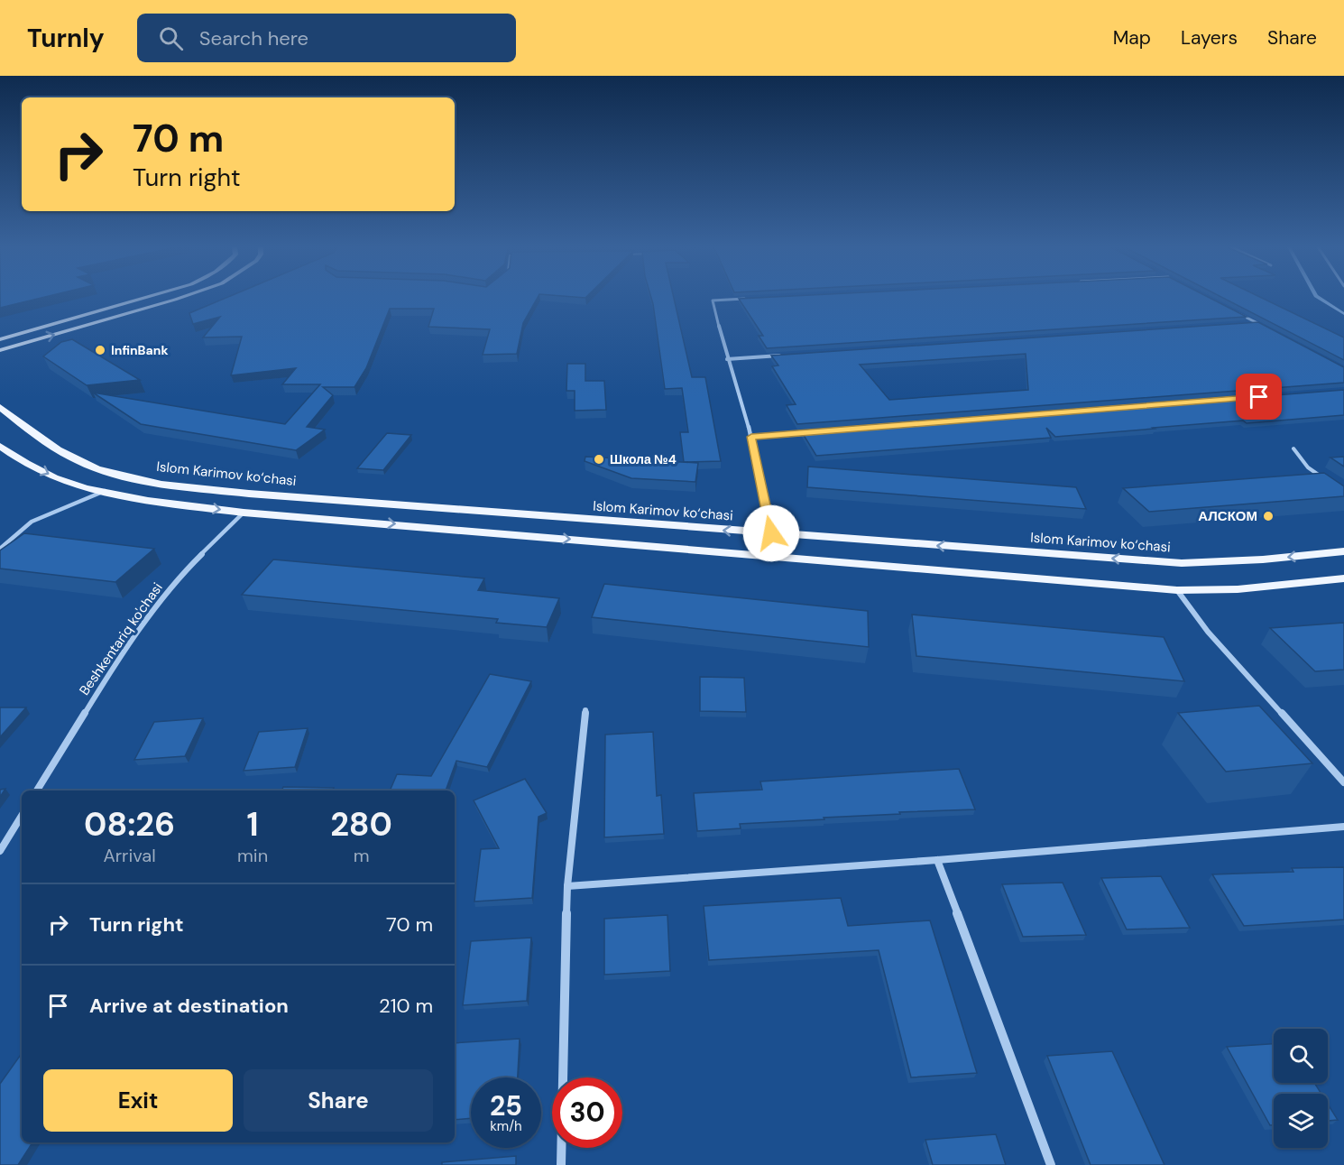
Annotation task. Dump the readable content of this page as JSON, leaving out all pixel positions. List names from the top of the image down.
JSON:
{
  "streets": {
    "main road": ["Islom Karimov ko‘chasi"],
    "street": ["Beshkentariq ko'chasi"]
  },
  "places": ["InfinBank", "Школа №4", "АЛСКОМ"],
  "page": {
    "header": "Turnly",
    "search": "Search here",
    "nav": ["Map", "Layers", "Share"],
    "turn": ["70 m", "Turn right"],
    "eta": [
      "08:26",
      "Arrival",
      "1",
      "min",
      "280",
      "m"
    ],
    "list": [
      {
        "name": "Turn right",
        "value": "70 m"
      },
      {
        "name": "Arrive at destination",
        "value": "210 m"
      }
    ],
    "buttons": ["Exit", "Share"],
    "speed": "25 km/h",
    "limit": "30"
  }
}
